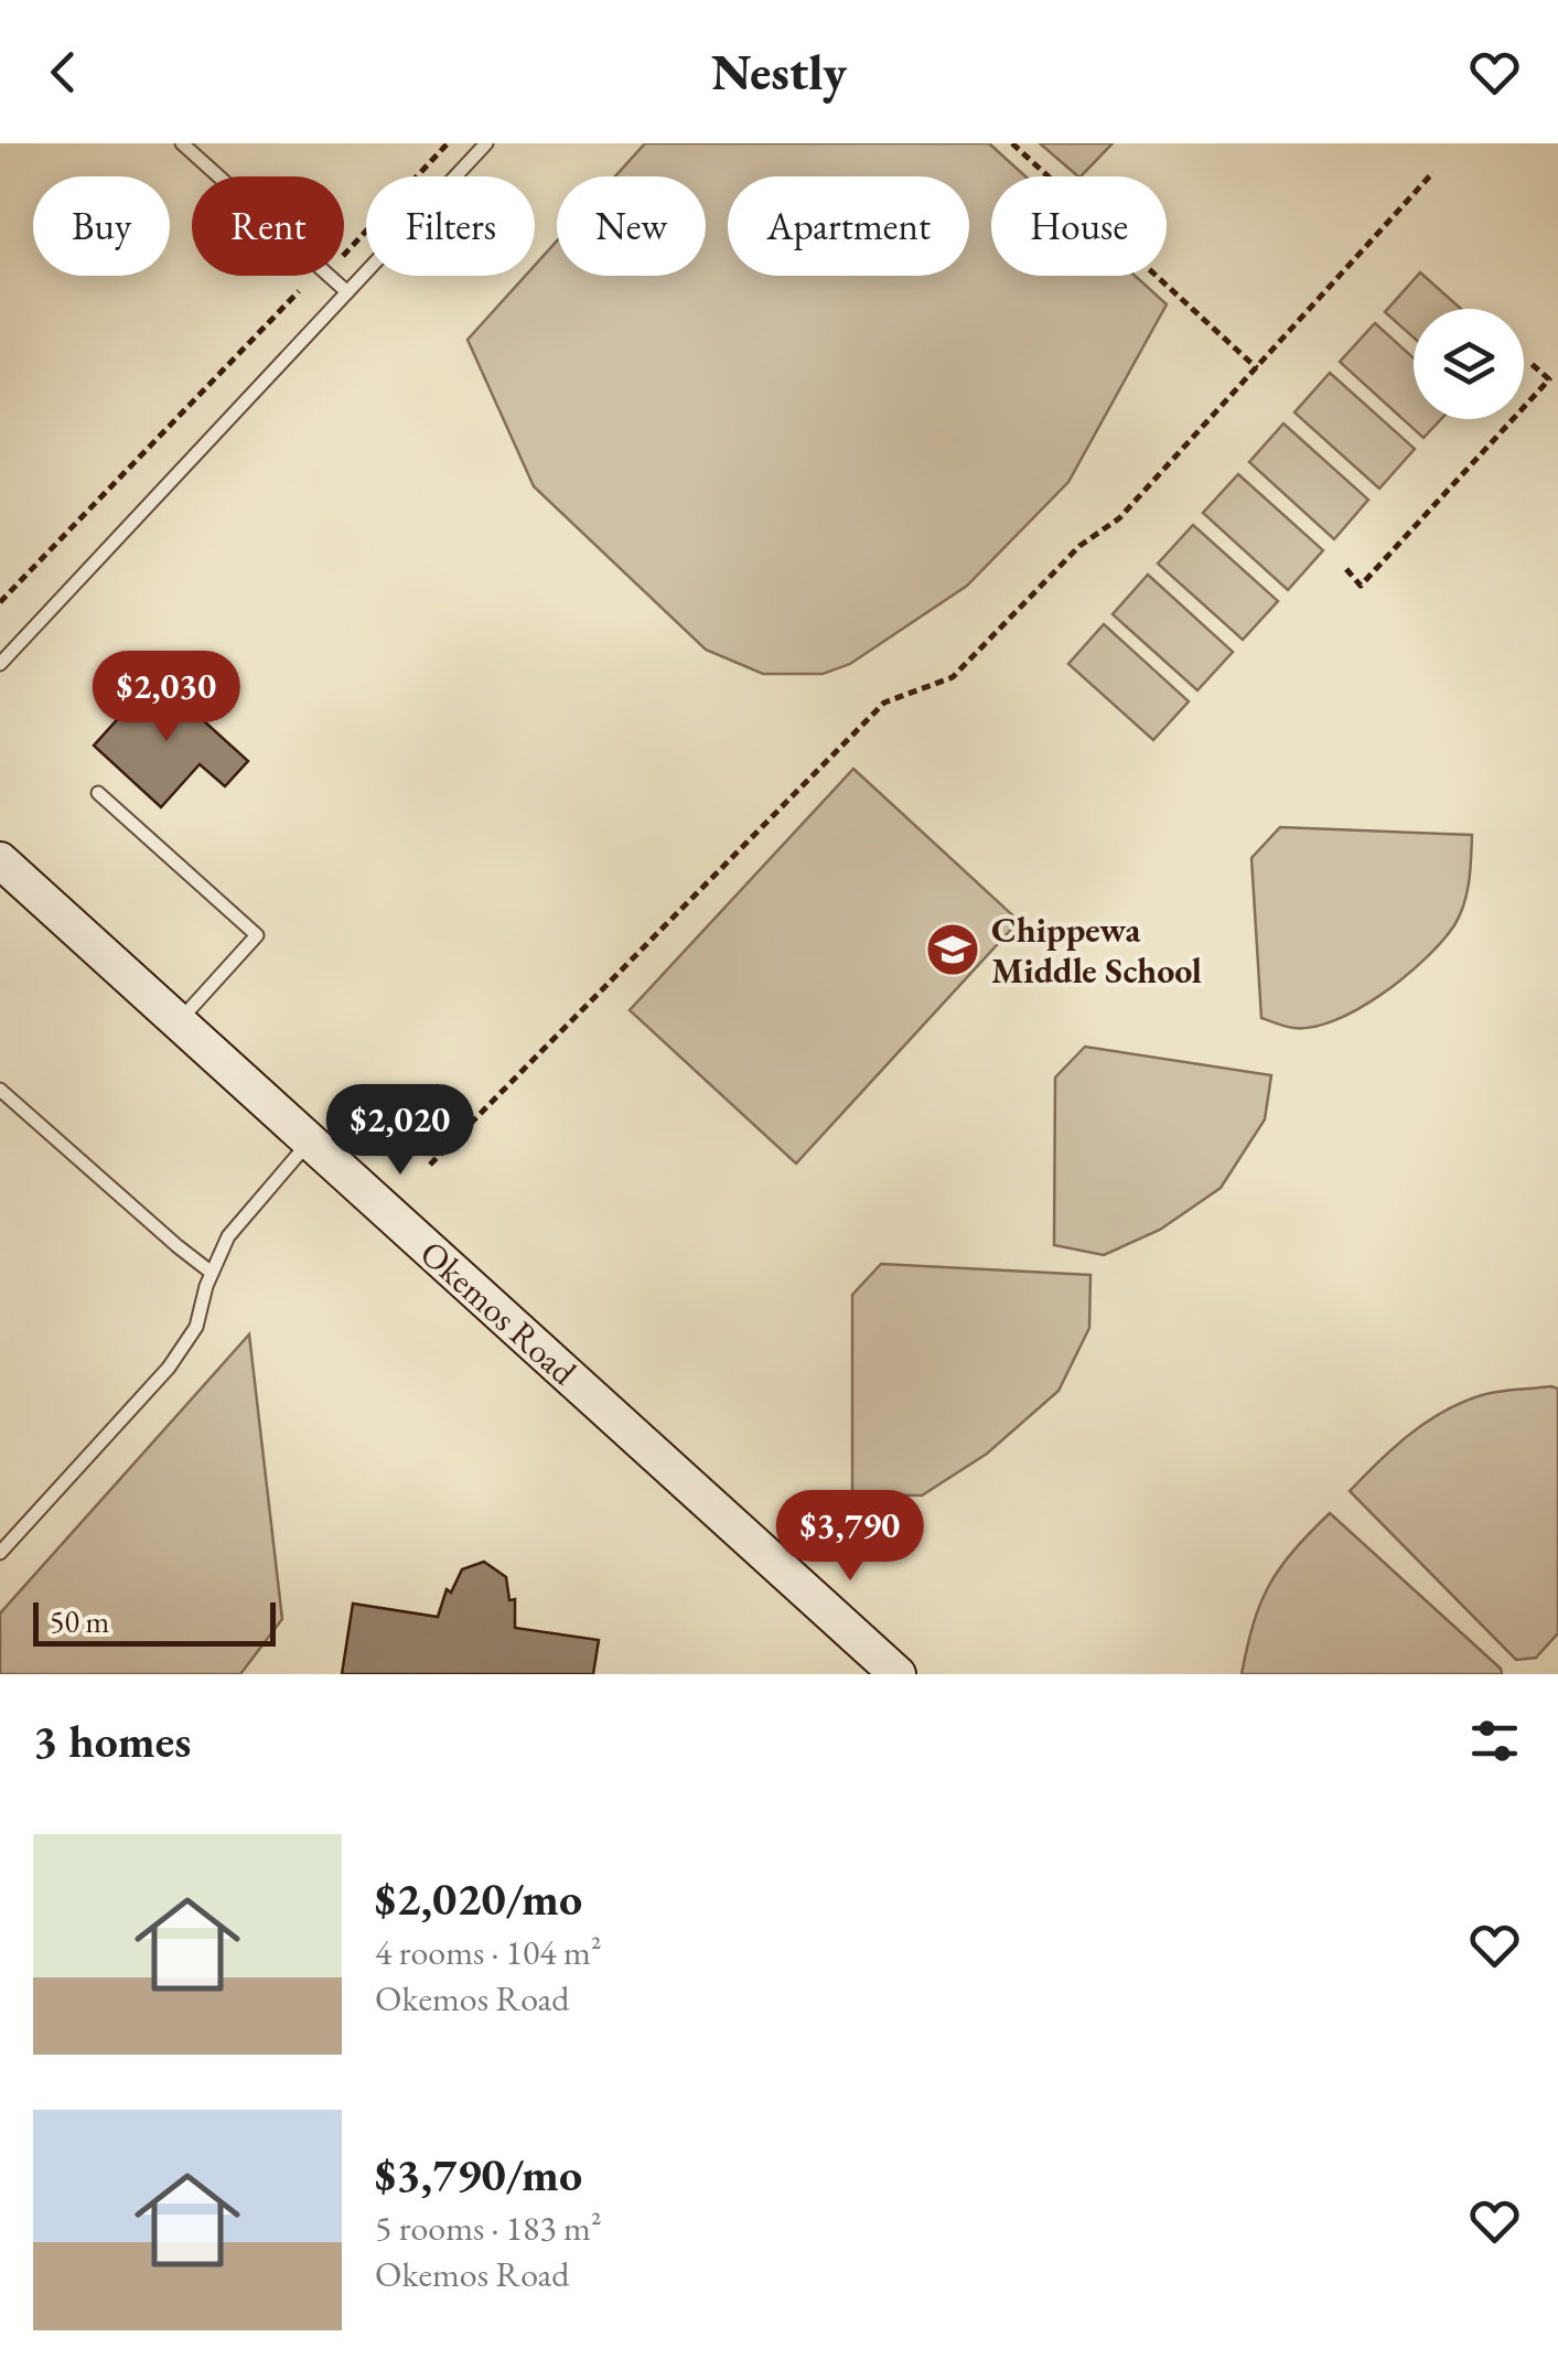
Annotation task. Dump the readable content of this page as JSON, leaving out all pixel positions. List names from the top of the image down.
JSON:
{
  "streets": {
    "main road": ["Okemos Road"]
  },
  "places": {
    "school or university": ["Chippewa Middle School"]
  },
  "scale_bar": "50 m",
  "page": {
    "header": "Nestly",
    "chip": [
      "Buy",
      "Rent",
      "Filters",
      "New",
      "Apartment",
      "House"
    ],
    "price": ["$2,030", "$2,020", "$3,790"],
    "scale": "50 m",
    "heading": "3 homes",
    "list": [
      {
        "name": "$2,020/mo",
        "note": "4 rooms · 104 m² · Okemos Road"
      },
      {
        "name": "$3,790/mo",
        "note": "5 rooms · 183 m² · Okemos Road"
      }
    ]
  }
}
